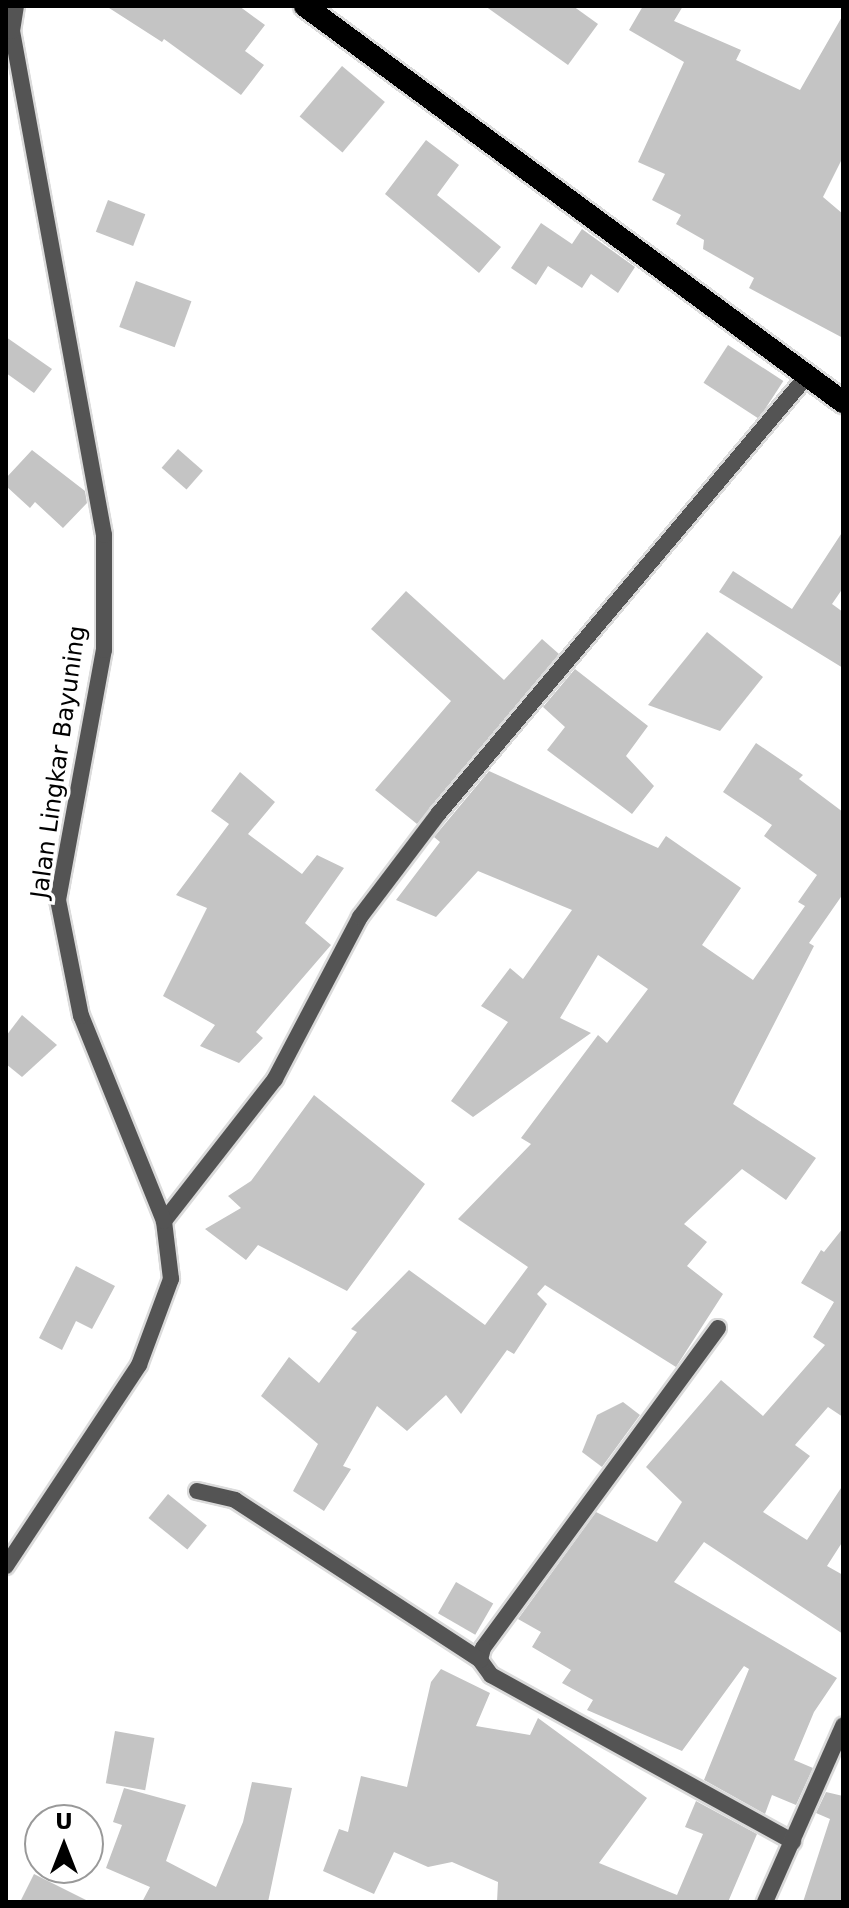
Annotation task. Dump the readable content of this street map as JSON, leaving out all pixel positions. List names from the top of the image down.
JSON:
{
  "streets": {
    "street": ["Jalan Lingkar Bayuning"]
  },
  "north": "top"
}
